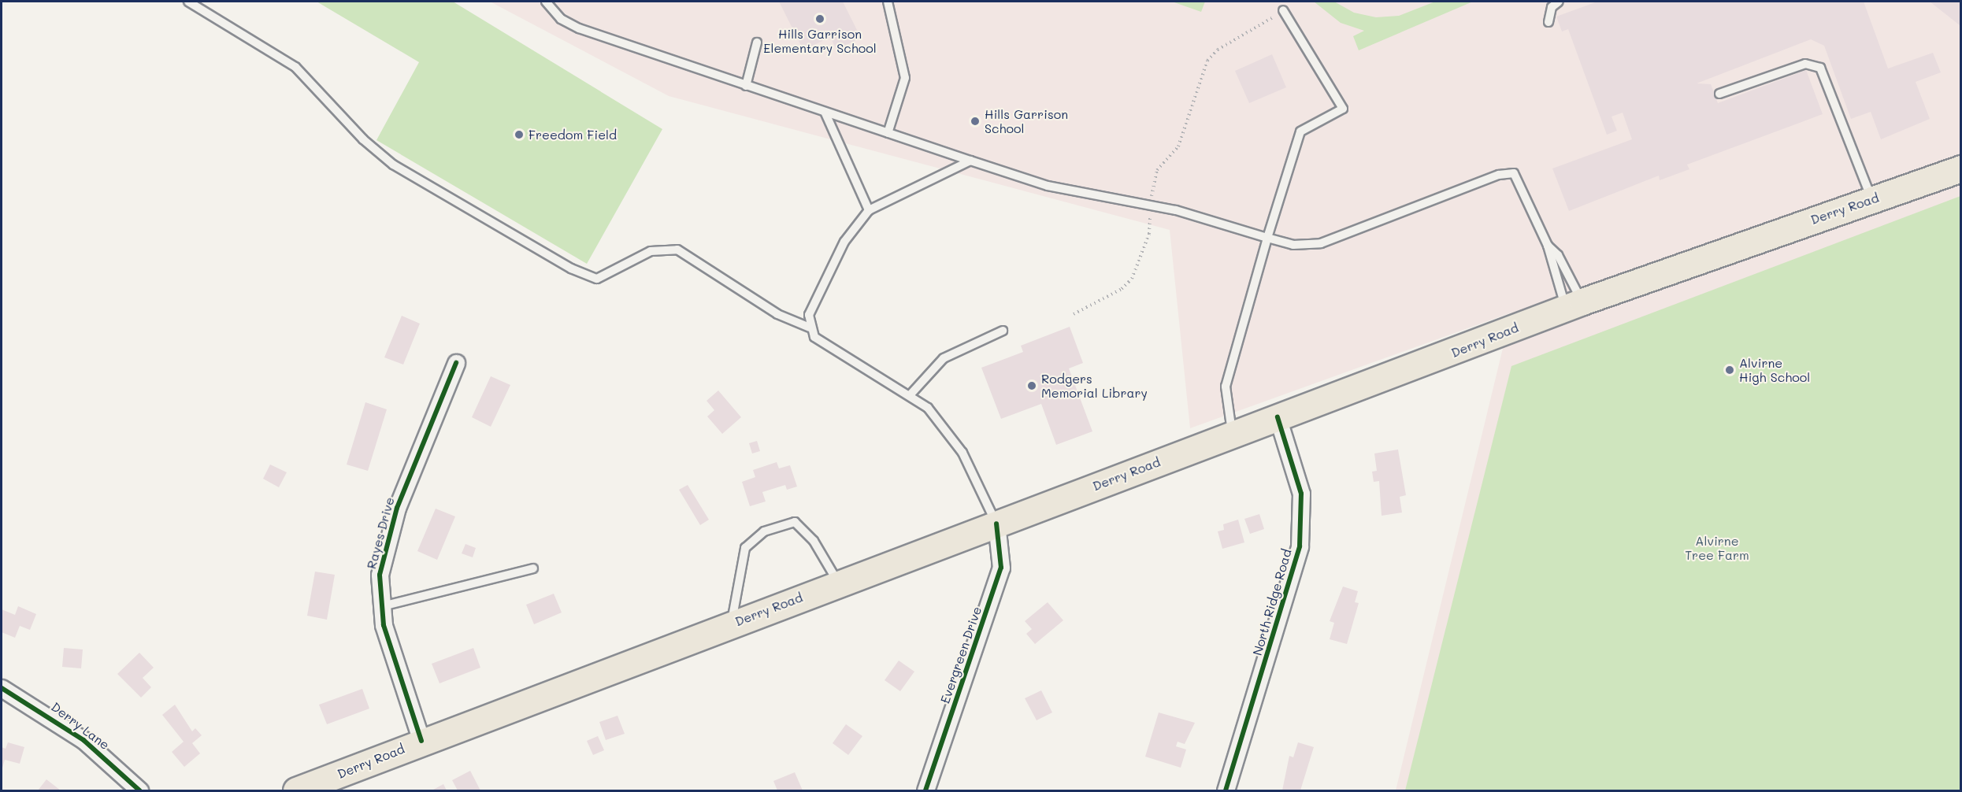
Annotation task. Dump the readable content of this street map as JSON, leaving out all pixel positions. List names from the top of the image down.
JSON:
{
  "streets": {
    "main road": ["Derry Road"],
    "street": [
      "Rayes Drive",
      "North Ridge Road",
      "Evergreen Drive",
      "Derry Lane"
    ]
  },
  "crossings": [
    ["Derry Road", "Rayes Drive"],
    ["Derry Road", "North Ridge Road"],
    ["Derry Road", "Evergreen Drive"]
  ],
  "parks": ["Alvirne Tree Farm"],
  "places": [
    "Hills Garrison Elementary School",
    "Hills Garrison School",
    "Freedom Field",
    "Alvirne High School",
    "Rodgers Memorial Library"
  ]
}
